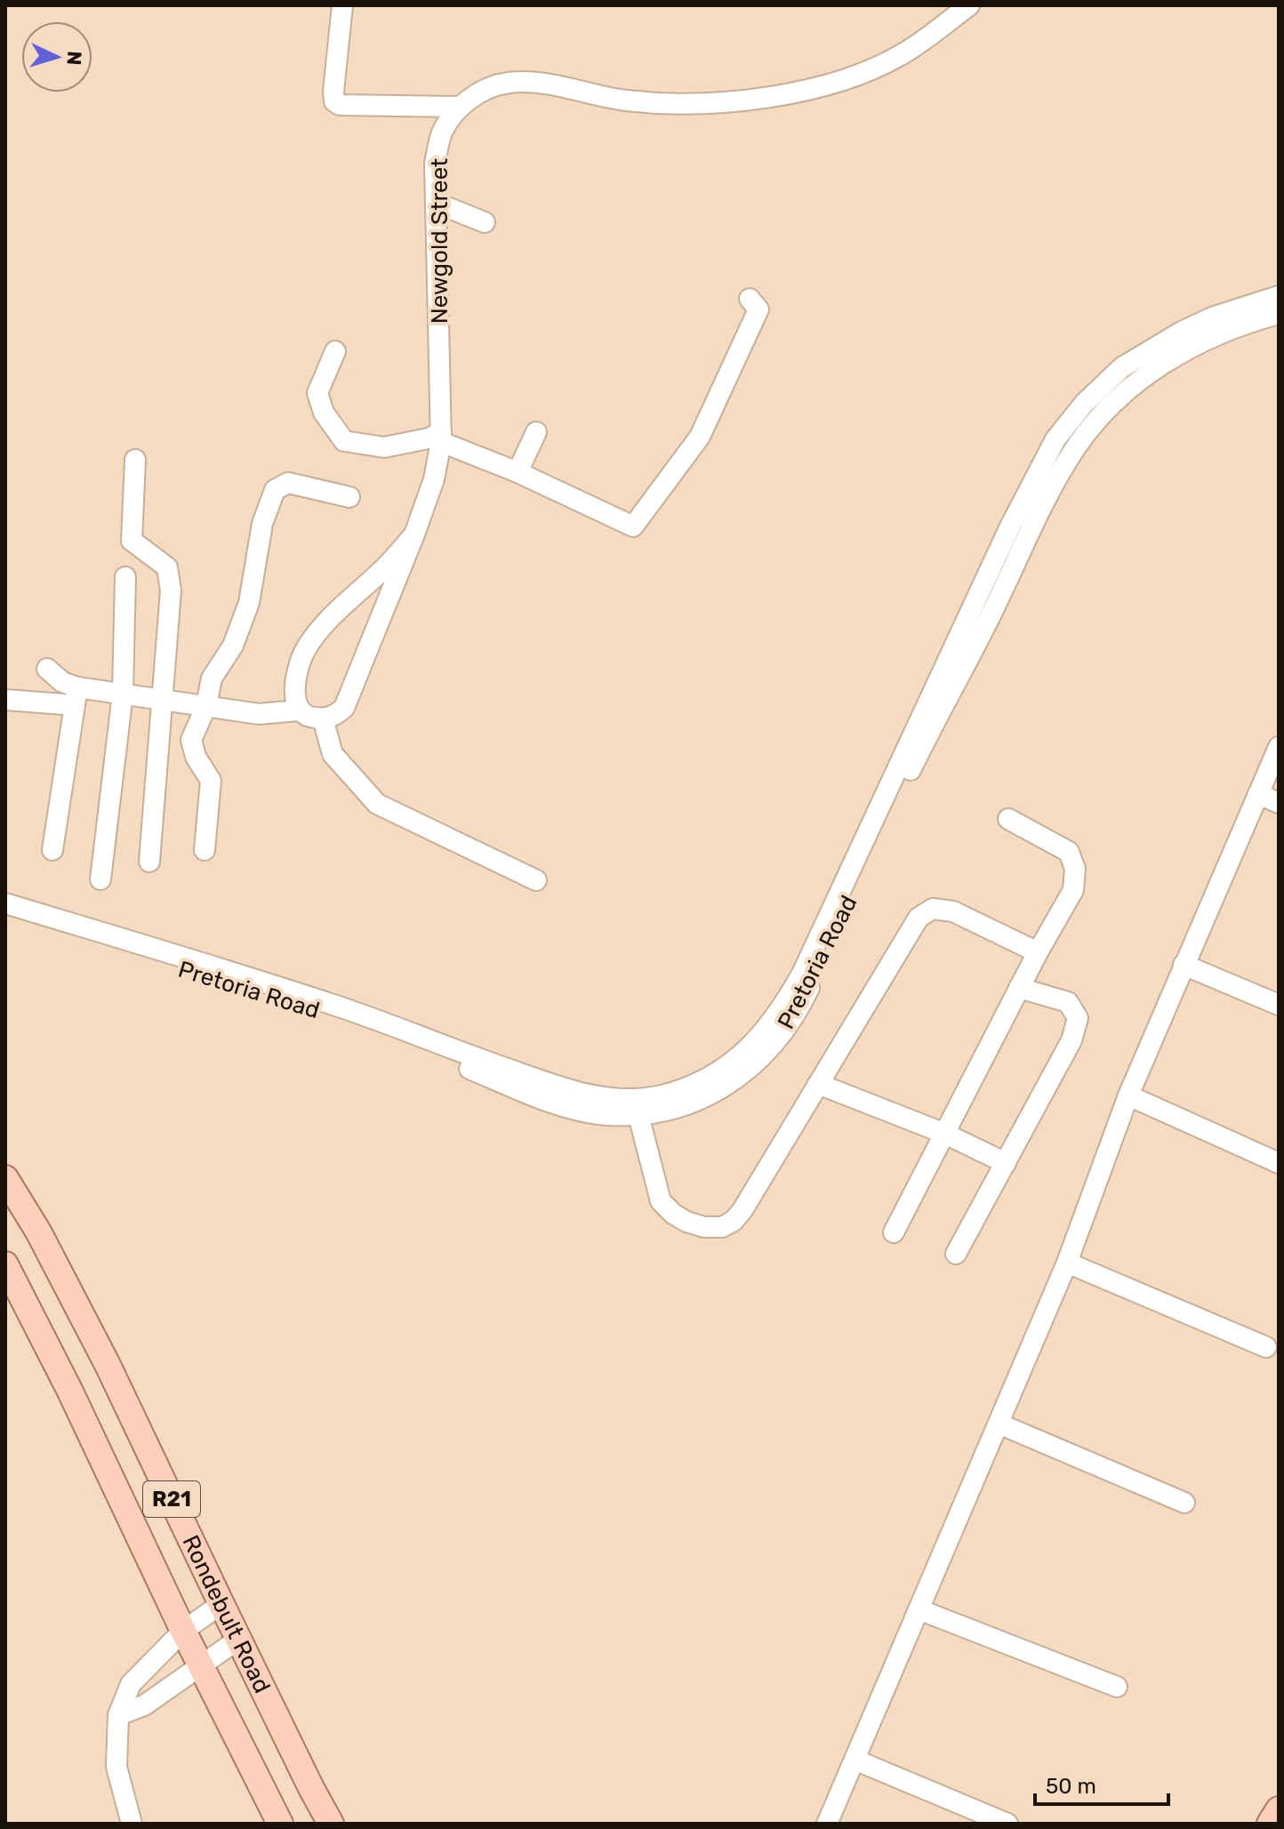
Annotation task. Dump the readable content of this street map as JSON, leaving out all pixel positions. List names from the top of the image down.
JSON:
{
  "streets": {
    "main road": ["R21", "Rondebult Road"],
    "street": ["Newgold Street", "Pretoria Road"]
  },
  "scale_bar": "50 m",
  "north": "right"
}
